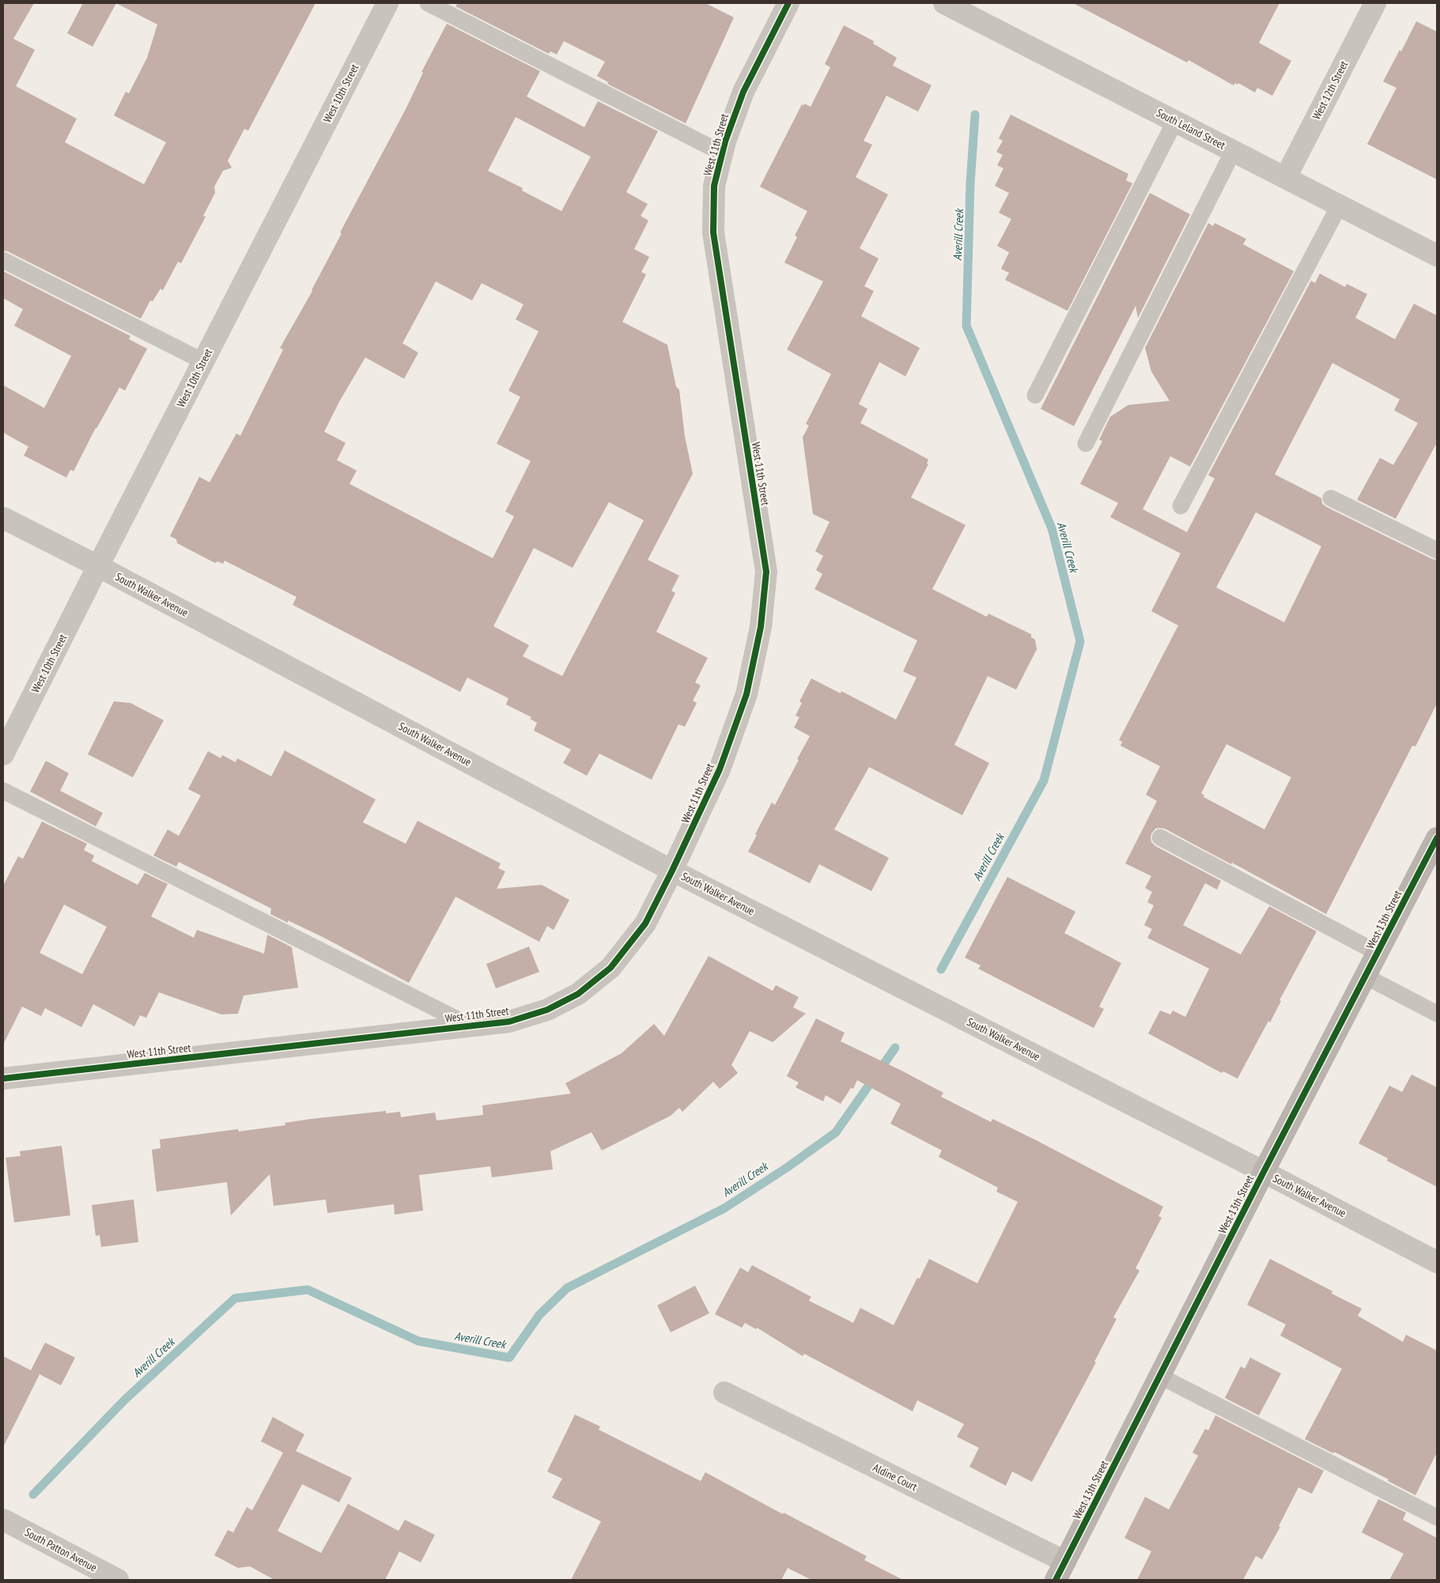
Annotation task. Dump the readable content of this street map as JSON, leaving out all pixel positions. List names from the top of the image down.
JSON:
{
  "streets": {
    "main road": ["West 13th Street"],
    "street": [
      "West 12th Street",
      "West 10th Street",
      "South Leland Street",
      "West 11th Street",
      "South Walker Avenue",
      "Aldine Court",
      "South Patton Avenue"
    ]
  },
  "crossings": [
    ["West 12th Street", "South Leland Street"],
    ["West 10th Street", "South Walker Avenue"],
    ["West 11th Street", "South Walker Avenue"],
    ["South Walker Avenue", "West 13th Street"],
    ["West 13th Street", "Aldine Court"]
  ],
  "water": ["Averill Creek"]
}
